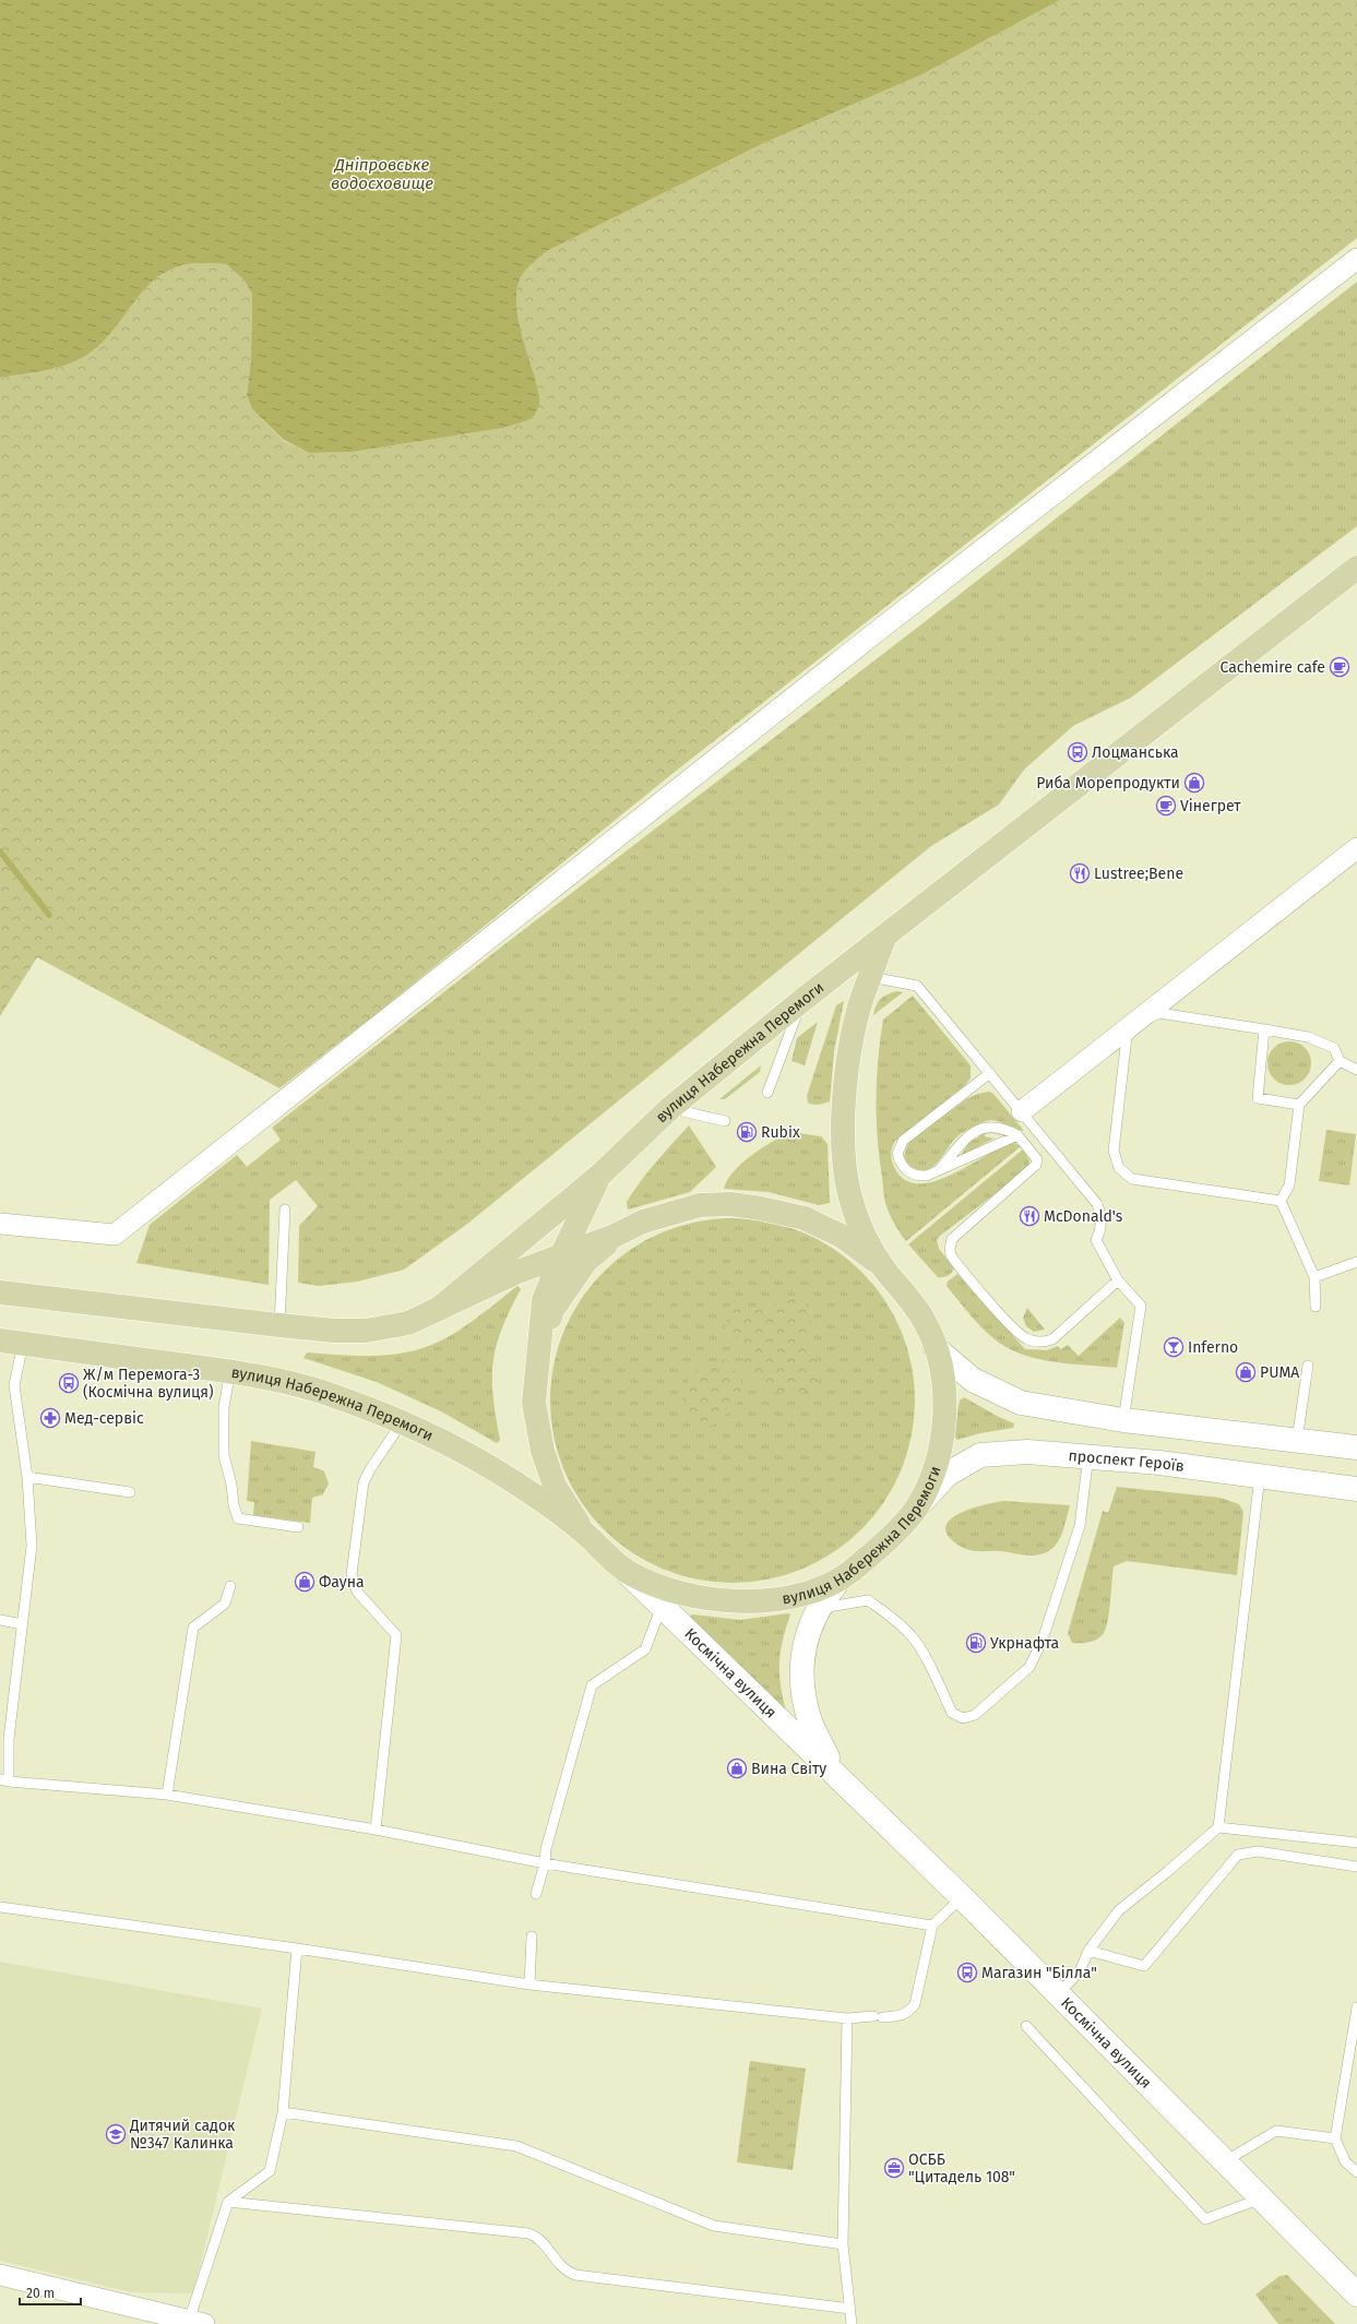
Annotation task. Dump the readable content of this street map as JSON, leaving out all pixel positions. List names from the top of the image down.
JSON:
{
  "streets": {
    "main road": ["вулиця Набережна Перемоги", "проспект Героїв", "Космічна вулиця"]
  },
  "crossings": [
    ["вулиця Набережна Перемоги", "проспект Героїв"],
    ["вулиця Набережна Перемоги", "Космічна вулиця"]
  ],
  "water": ["Дніпровське водосховище"],
  "places": {
    "cafe": ["Cachemire cafe", "Vінегрет"],
    "bus stop": ["Лоцманська", "Ж/м Перемога-3 (Космічна вулиця)", "Магазин \"Білла\""],
    "shop": [
      "Риба Морепродукти",
      "PUMA",
      "Фауна",
      "Вина Світу"
    ],
    "restaurant": ["Lustree;Bene", "McDonald's"],
    "fuel station": ["Rubix", "Укрнафта"],
    "bar": ["Inferno"],
    "pharmacy": ["Мед-сервіс"],
    "school or university": ["Дитячий садок №347 Калинка"],
    "office": ["ОСББ \"Цитадель 108\""]
  },
  "scale_bar": "20 m"
}
